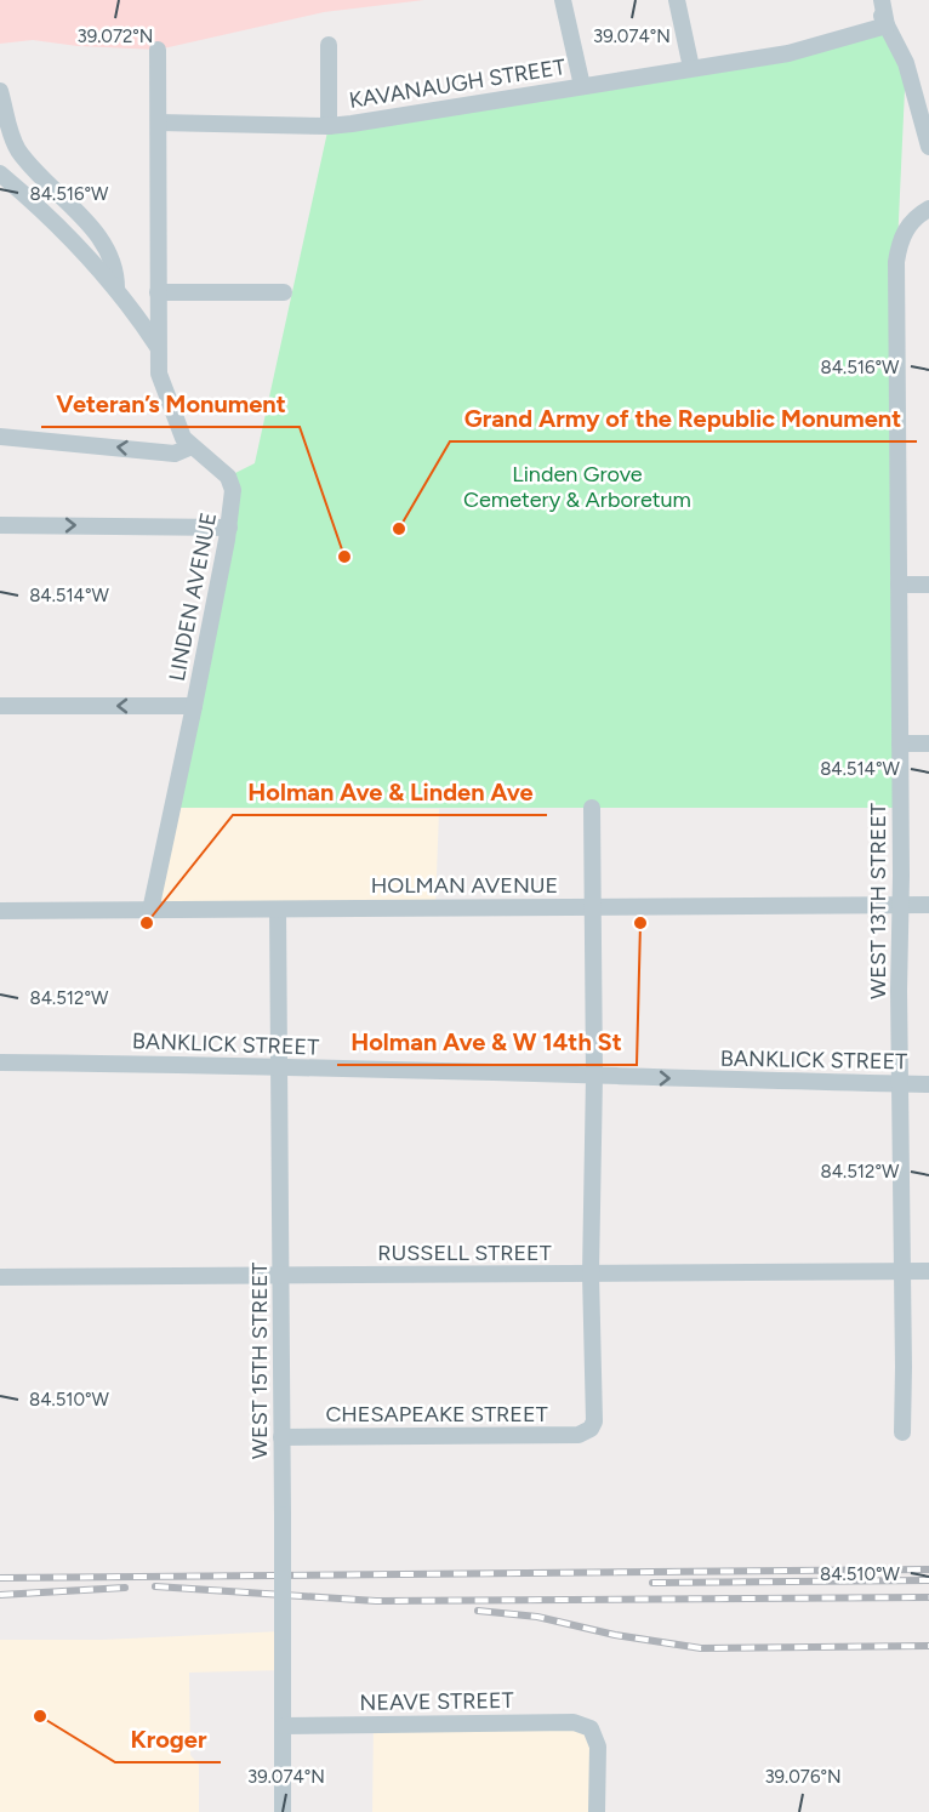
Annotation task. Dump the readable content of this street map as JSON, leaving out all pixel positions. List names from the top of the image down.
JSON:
{
  "streets": {
    "street": [
      "KAVANAUGH STREET",
      "LINDEN AVENUE",
      "HOLMAN AVENUE",
      "WEST 13TH STREET",
      "BANKLICK STREET",
      "RUSSELL STREET",
      "WEST 15TH STREET",
      "CHESAPEAKE STREET",
      "NEAVE STREET"
    ]
  },
  "crossings": [
    ["KAVANAUGH STREET", "LINDEN AVENUE"],
    ["LINDEN AVENUE", "HOLMAN AVENUE"],
    ["HOLMAN AVENUE", "WEST 13TH STREET"],
    ["HOLMAN AVENUE", "WEST 15TH STREET"],
    ["WEST 13TH STREET", "BANKLICK STREET"],
    ["WEST 13TH STREET", "RUSSELL STREET"],
    ["BANKLICK STREET", "WEST 15TH STREET"],
    ["RUSSELL STREET", "WEST 15TH STREET"],
    ["RUSSELL STREET", "CHESAPEAKE STREET"],
    ["WEST 15TH STREET", "CHESAPEAKE STREET"],
    ["WEST 15TH STREET", "NEAVE STREET"]
  ],
  "parks": ["Linden Grove Cemetery & Arboretum"],
  "places": [
    "Grand Army of the Republic Monument",
    "Veteran’s Monument",
    "Holman Ave & Linden Ave",
    "Holman Ave & W 14th St",
    "Kroger"
  ],
  "coordinates": [
    "39.072°N",
    "39.074°N",
    "84.516°W",
    "84.514°W",
    "84.512°W",
    "84.510°W",
    "39.076°N"
  ]
}
